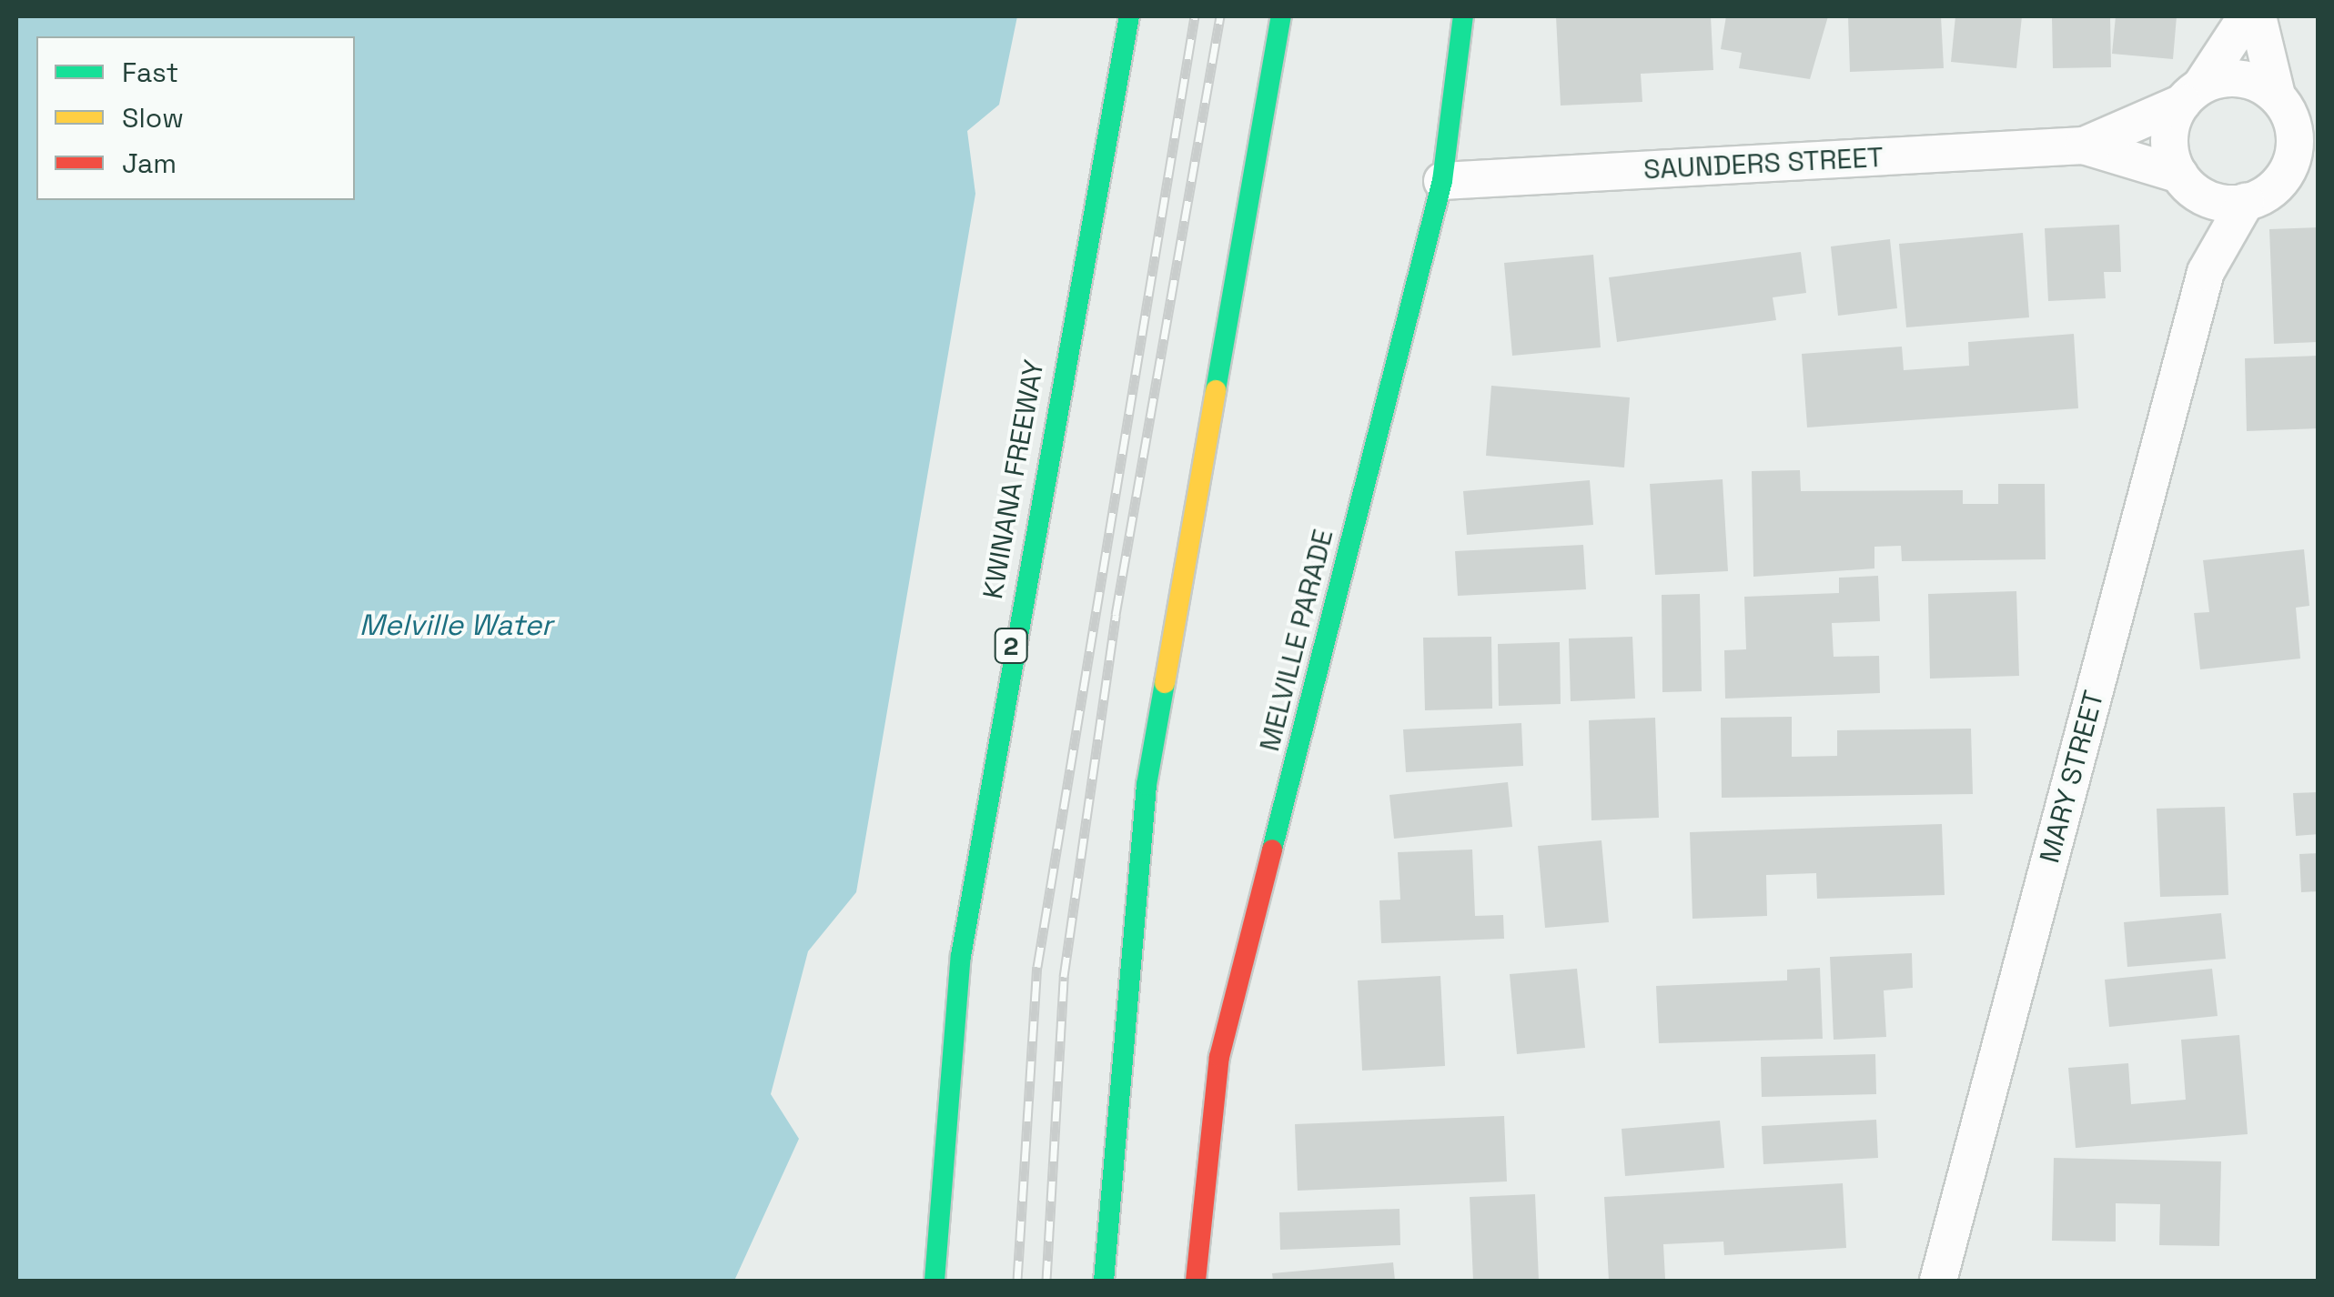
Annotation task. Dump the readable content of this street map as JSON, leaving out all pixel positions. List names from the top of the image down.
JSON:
{
  "streets": {
    "main road": ["KWINANA FREEWAY", "MELVILLE PARADE", "2"],
    "street": ["SAUNDERS STREET", "MARY STREET"]
  },
  "crossings": [
    ["SAUNDERS STREET", "MELVILLE PARADE"],
    ["SAUNDERS STREET", "MARY STREET"]
  ],
  "water": ["Melville Water"],
  "legend": ["Fast", "Slow", "Jam"]
}
